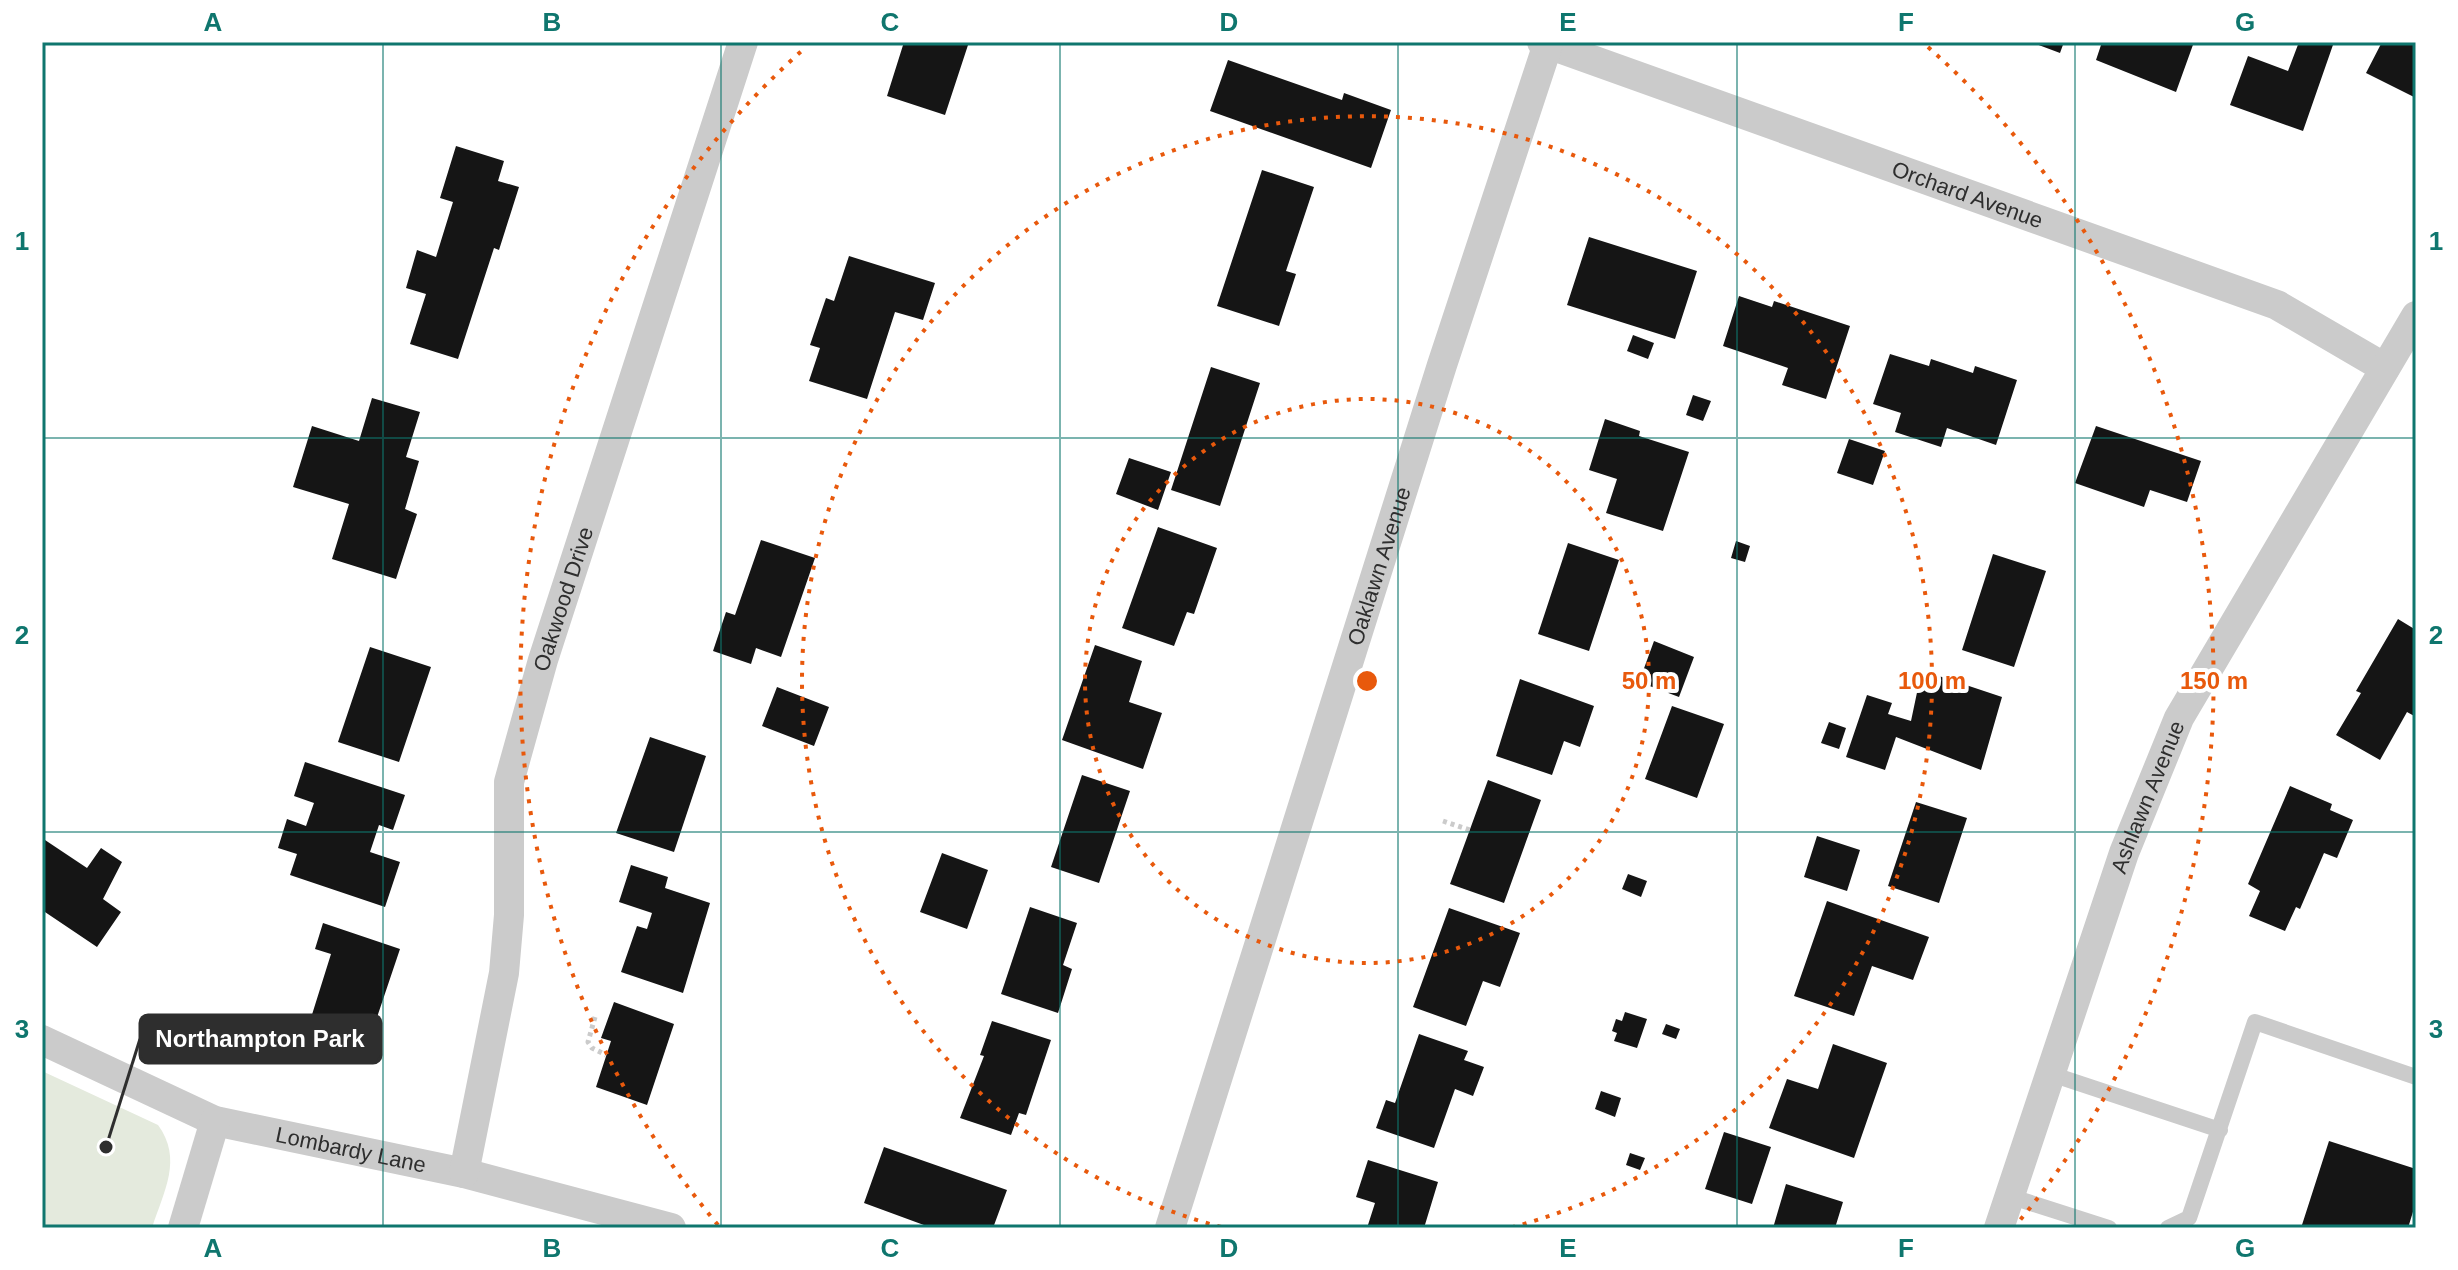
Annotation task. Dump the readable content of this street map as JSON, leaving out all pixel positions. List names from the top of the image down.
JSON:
{
  "streets": {
    "street": [
      "Orchard Avenue",
      "Oaklawn Avenue",
      "Oakwood Drive",
      "Ashlawn Avenue",
      "Lombardy Lane"
    ]
  },
  "crossings": [
    ["Orchard Avenue", "Oaklawn Avenue"],
    ["Orchard Avenue", "Ashlawn Avenue"],
    ["Oakwood Drive", "Lombardy Lane"]
  ],
  "places": ["Northampton Park"],
  "grid": {
    "columns": [
      "A",
      "B",
      "C",
      "D",
      "E",
      "F",
      "G"
    ],
    "rows": ["1", "2", "3"]
  },
  "rings": ["50 m", "100 m", "150 m"]
}
